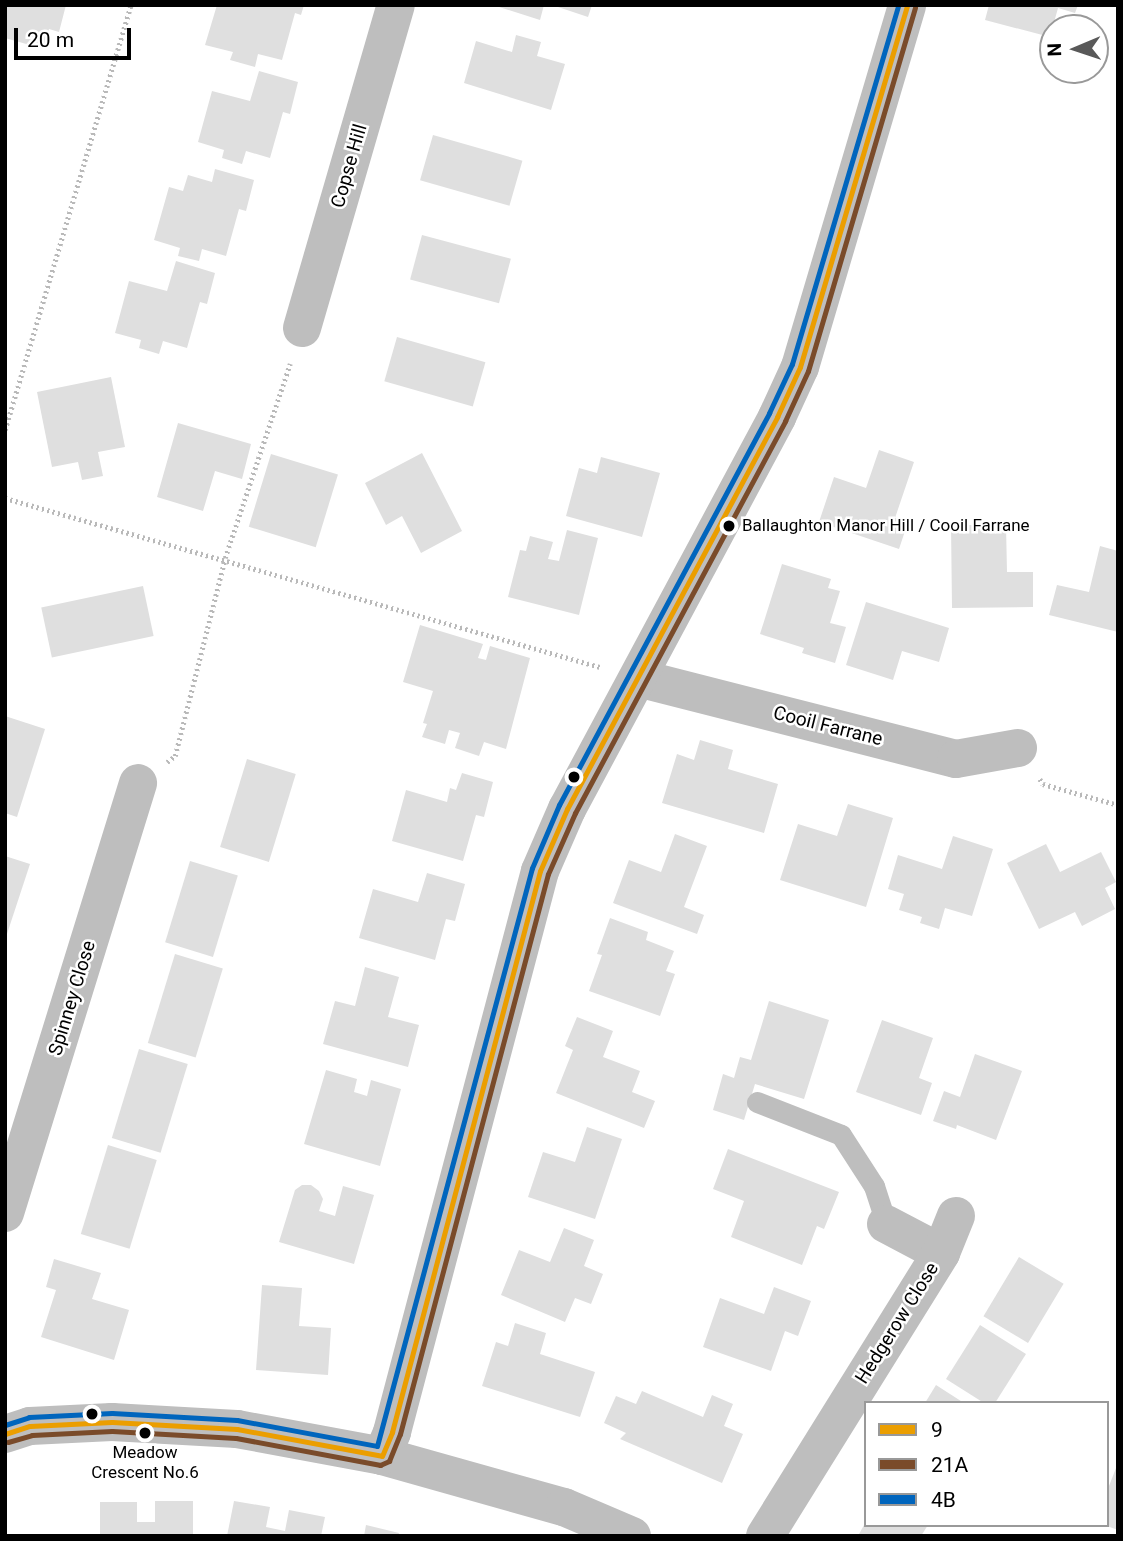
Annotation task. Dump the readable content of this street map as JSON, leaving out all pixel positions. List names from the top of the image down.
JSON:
{
  "streets": {
    "street": [
      "Copse Hill",
      "Cooil Farrane",
      "Spinney Close",
      "Hedgerow Close"
    ]
  },
  "places": ["Ballaughton Manor Hill / Cooil Farrane", "Meadow Crescent No.6"],
  "lines": ["transit line 9", "transit line 4B", "transit line 21A"],
  "legend": ["9", "21A", "4B"],
  "scale_bar": "20 m",
  "north": "left"
}
